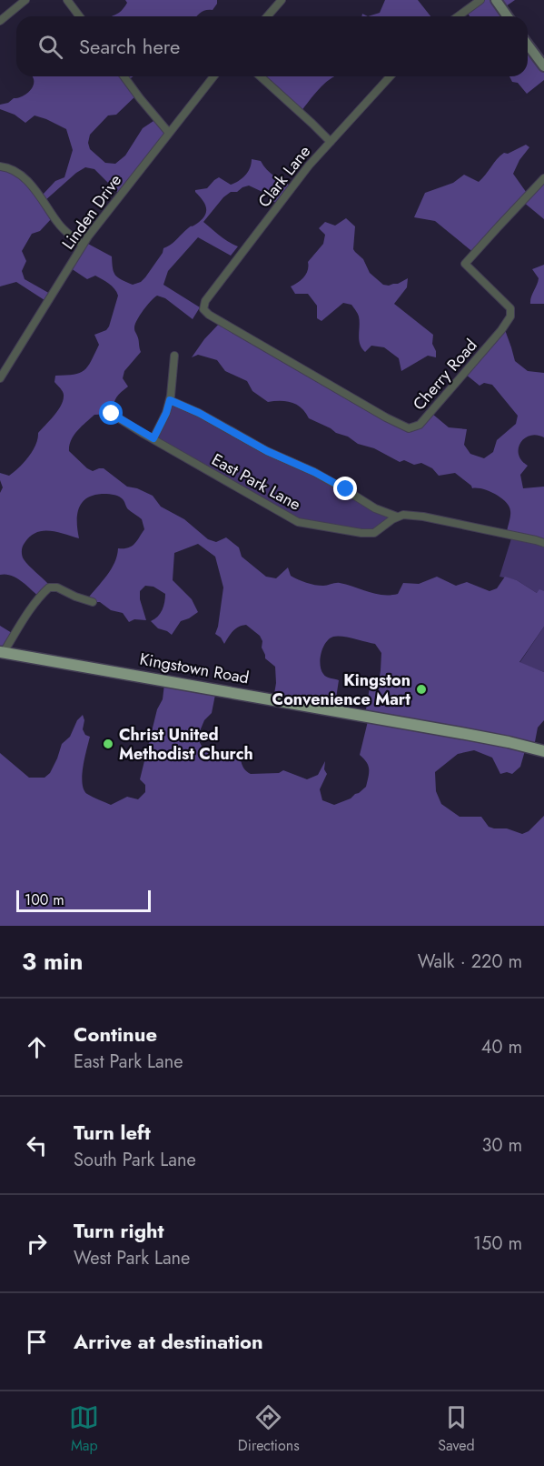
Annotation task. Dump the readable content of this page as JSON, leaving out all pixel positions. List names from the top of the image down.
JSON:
{
  "streets": {
    "main road": ["Kingstown Road"],
    "street": [
      "Clark Lane",
      "Linden Drive",
      "Cherry Road",
      "East Park Lane"
    ]
  },
  "crossings": [
    ["Clark Lane", "Cherry Road"]
  ],
  "places": ["Kingston Convenience Mart", "Christ United Methodist Church"],
  "scale_bar": "100 m",
  "page": {
    "search": "Search here",
    "scale": "100 m",
    "heading": ["3 min", "Walk · 220 m"],
    "list": [
      ["Continue", "East Park Lane", "40 m"],
      ["Turn left", "South Park Lane", "30 m"],
      ["Turn right", "West Park Lane", "150 m"],
      "Arrive at destination"
    ],
    "nav": ["Map", "Directions", "Saved"]
  }
}
